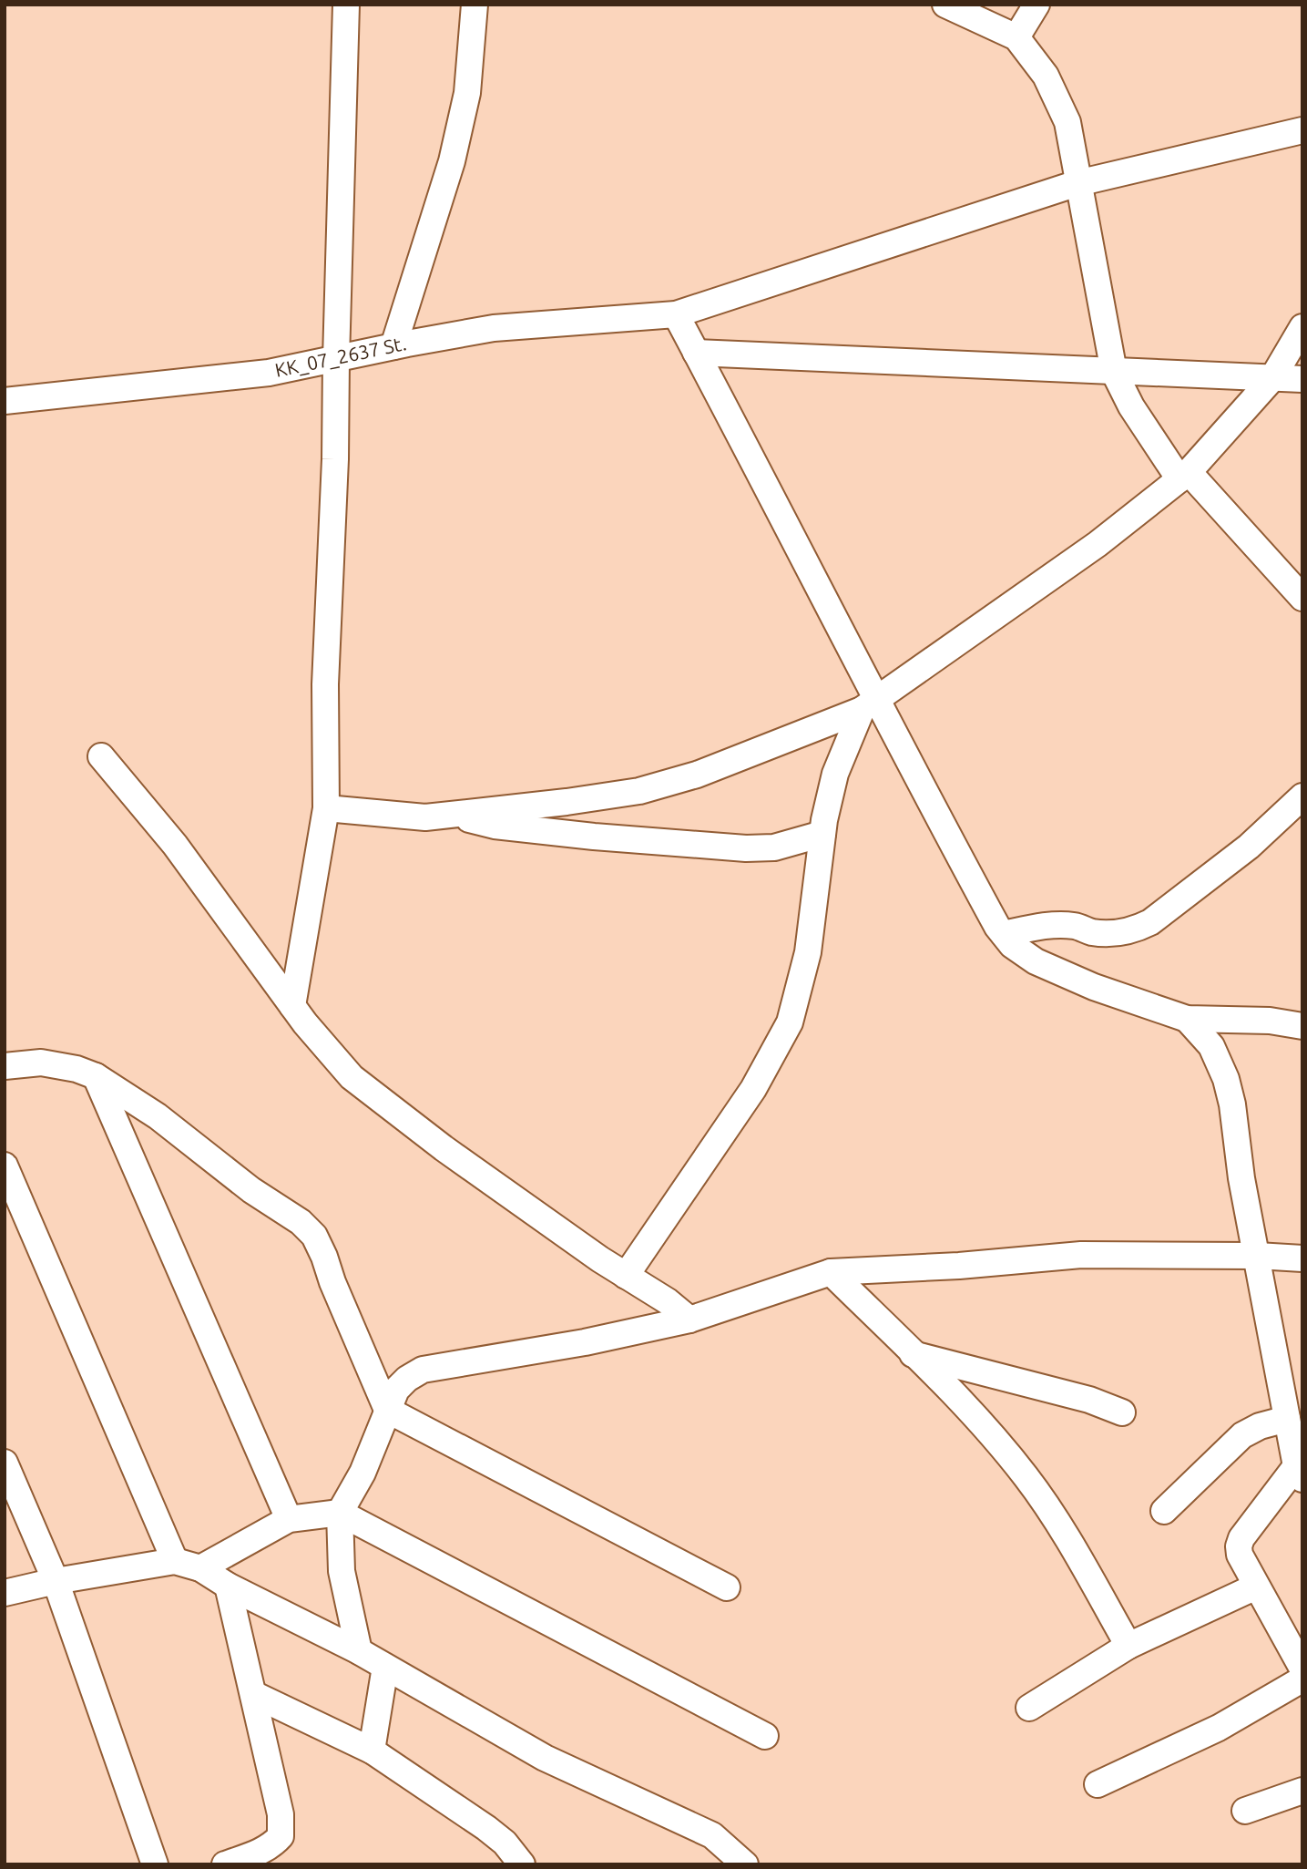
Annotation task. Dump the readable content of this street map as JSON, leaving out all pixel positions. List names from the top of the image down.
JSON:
{
  "streets": {
    "street": ["KK_07_2637 St."]
  }
}
